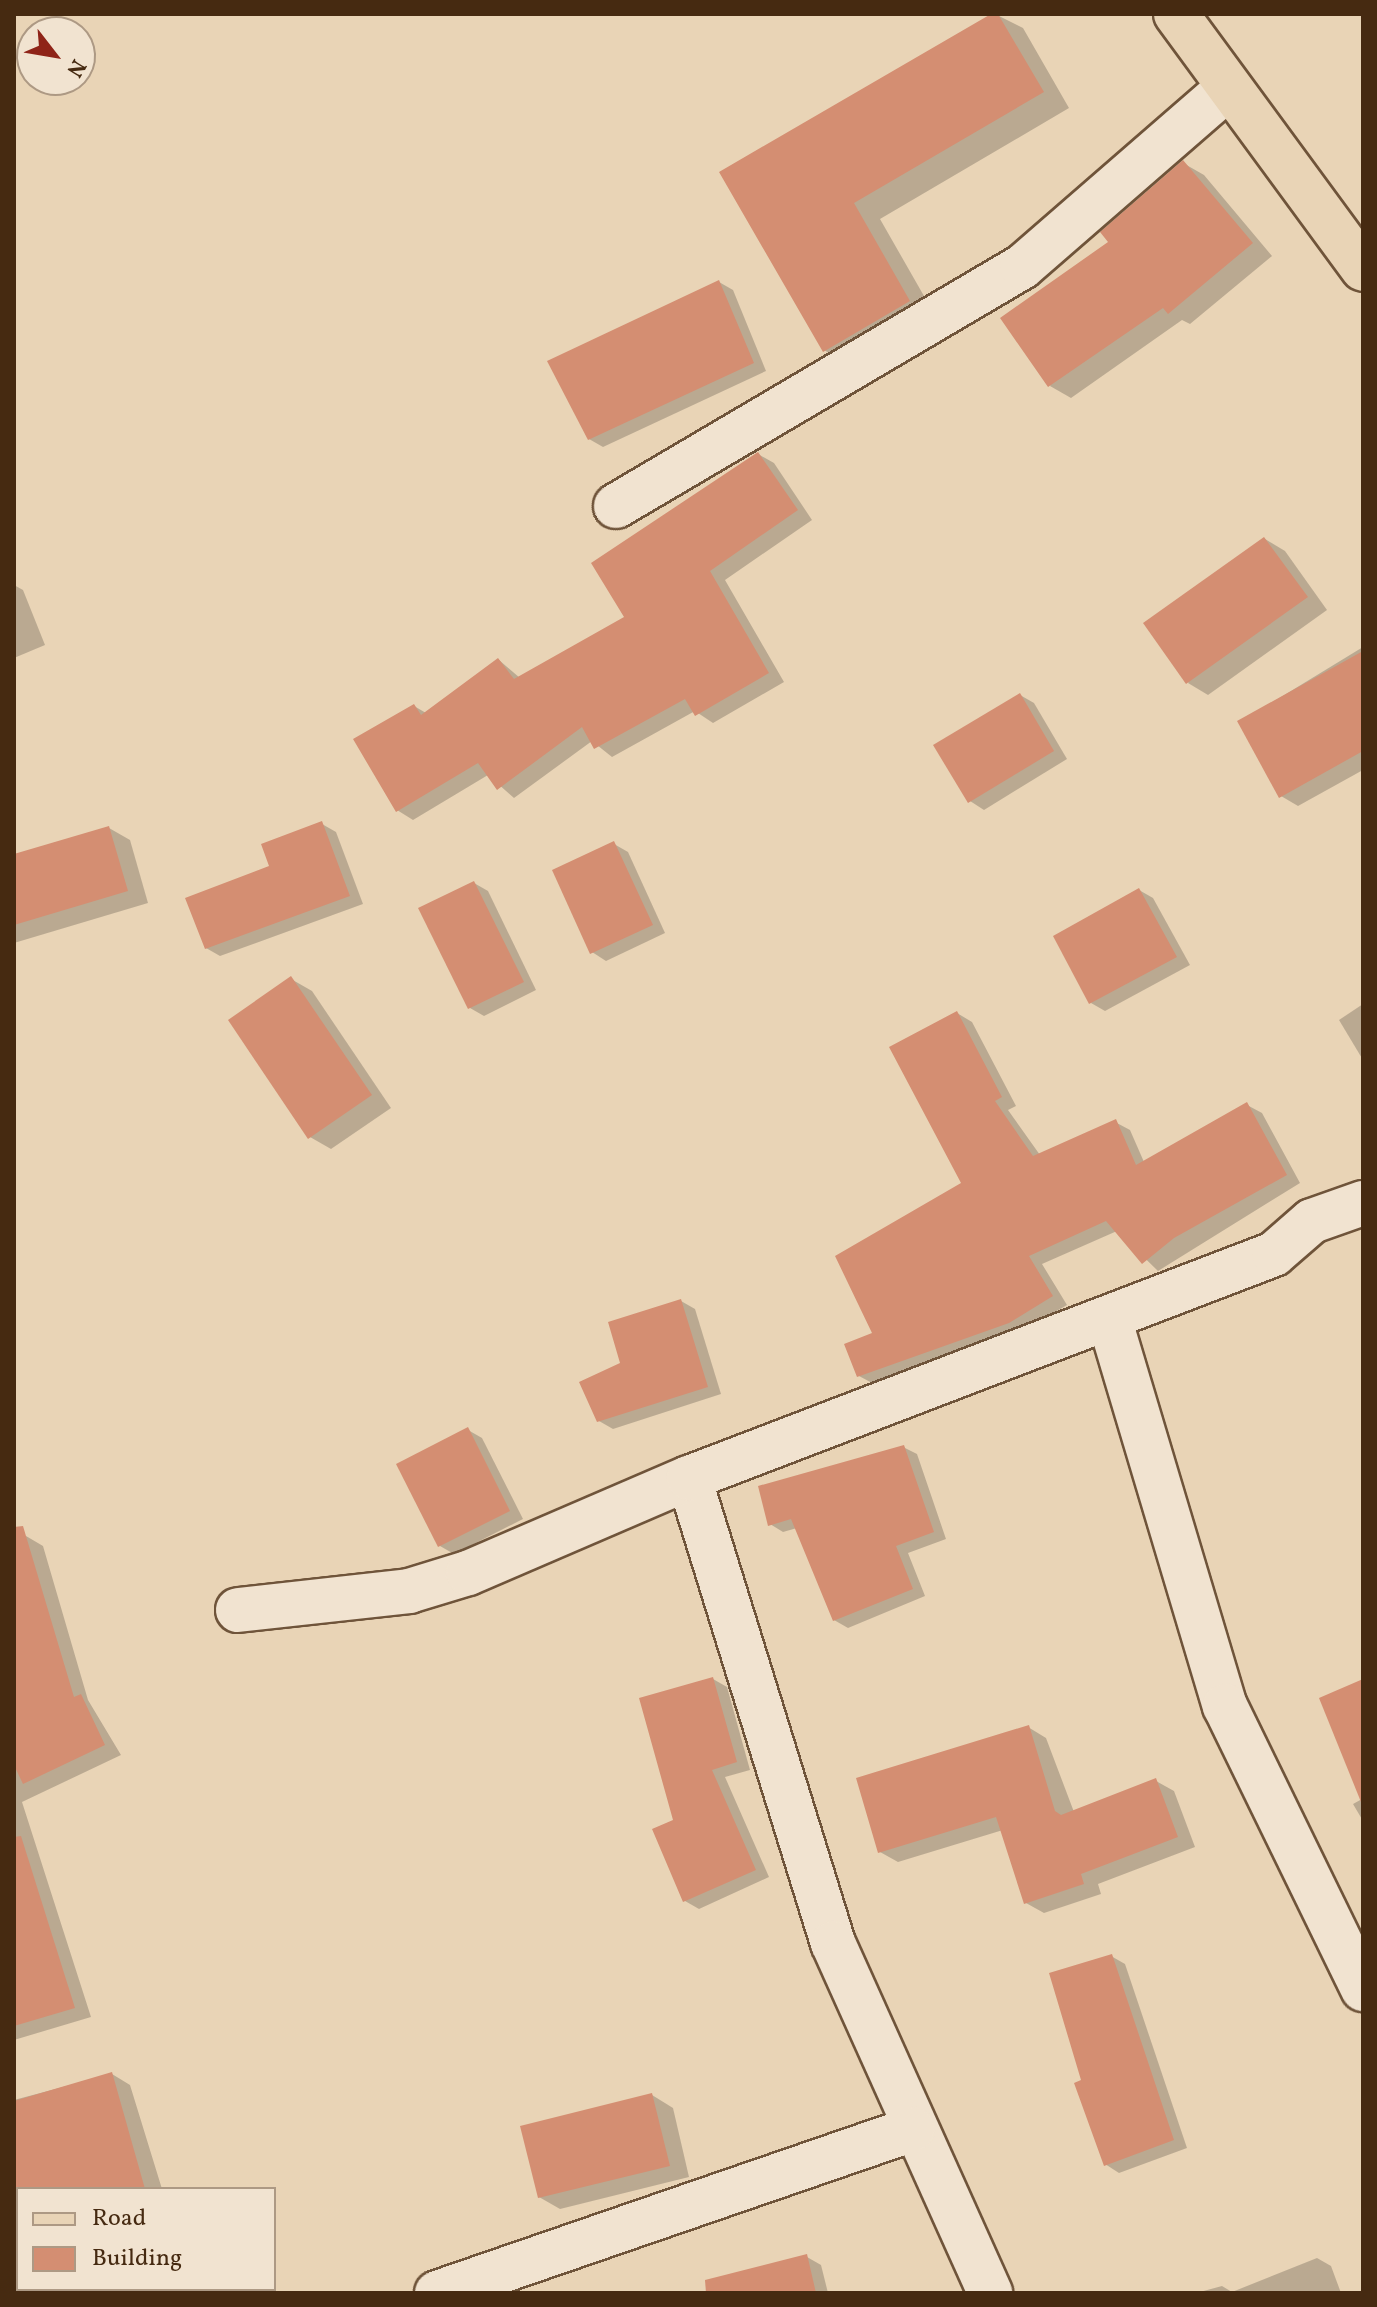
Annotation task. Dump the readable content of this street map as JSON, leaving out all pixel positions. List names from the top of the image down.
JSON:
{
  "legend": ["Road", "Building"],
  "north": "bottom right"
}
